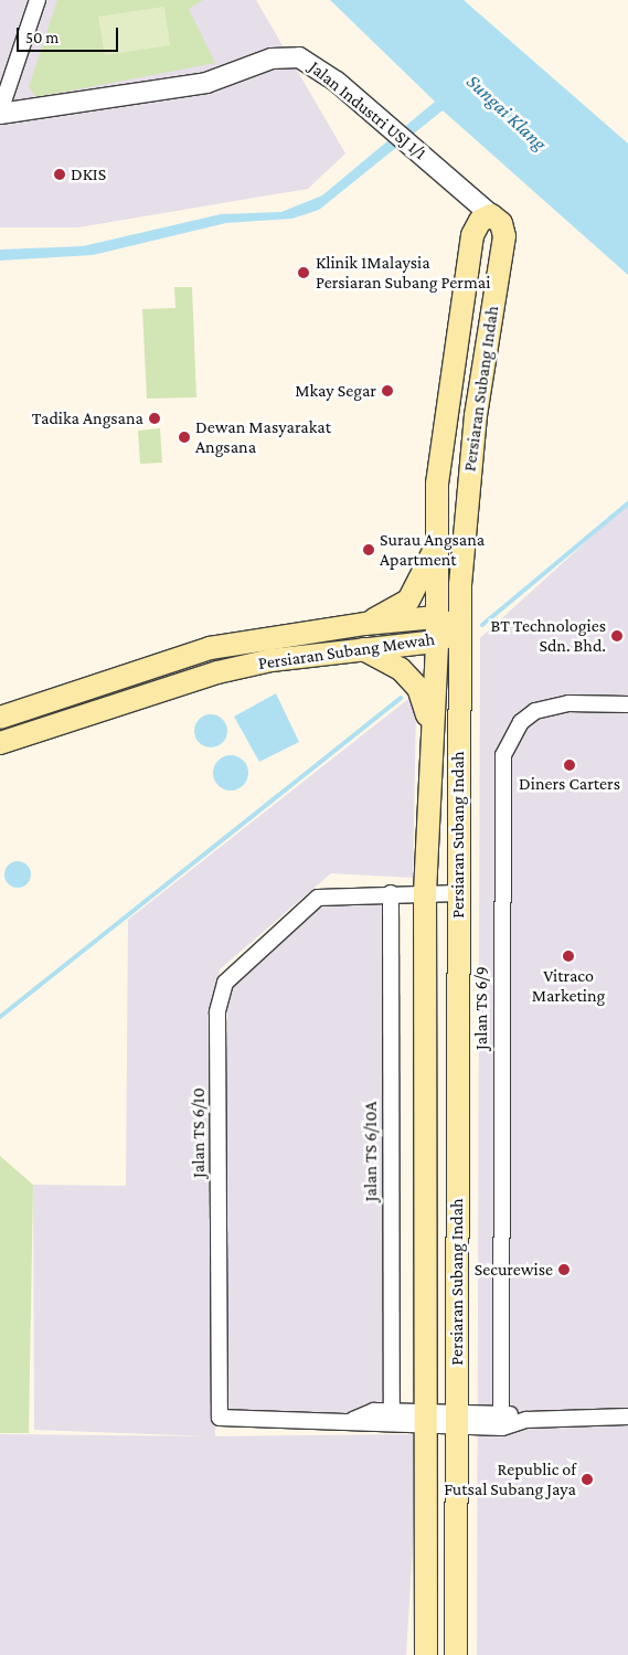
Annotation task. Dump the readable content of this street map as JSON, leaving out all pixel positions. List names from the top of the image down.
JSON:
{
  "streets": {
    "main road": ["Persiaran Subang Indah", "Persiaran Subang Mewah"],
    "street": [
      "Jalan Industri USJ 1/1",
      "Jalan TS 6/9",
      "Jalan TS 6/10",
      "Jalan TS 6/10A"
    ]
  },
  "crossings": [
    ["Jalan Industri USJ 1/1", "Persiaran Subang Indah"],
    ["Persiaran Subang Indah", "Persiaran Subang Mewah"],
    ["Persiaran Subang Indah", "Jalan TS 6/10"],
    ["Jalan TS 6/10", "Jalan TS 6/10A"]
  ],
  "water": ["Sungai Klang"],
  "places": [
    "DKIS",
    "Klinik 1Malaysia Persiaran Subang Permai",
    "Mkay Segar",
    "Tadika Angsana",
    "Dewan Masyarakat Angsana",
    "Surau Angsana Apartment",
    "BT Technologies Sdn. Bhd.",
    "Diners Carters",
    "Vitraco Marketing",
    "Securewise",
    "Republic of Futsal Subang Jaya"
  ],
  "scale_bar": "50 m"
}
